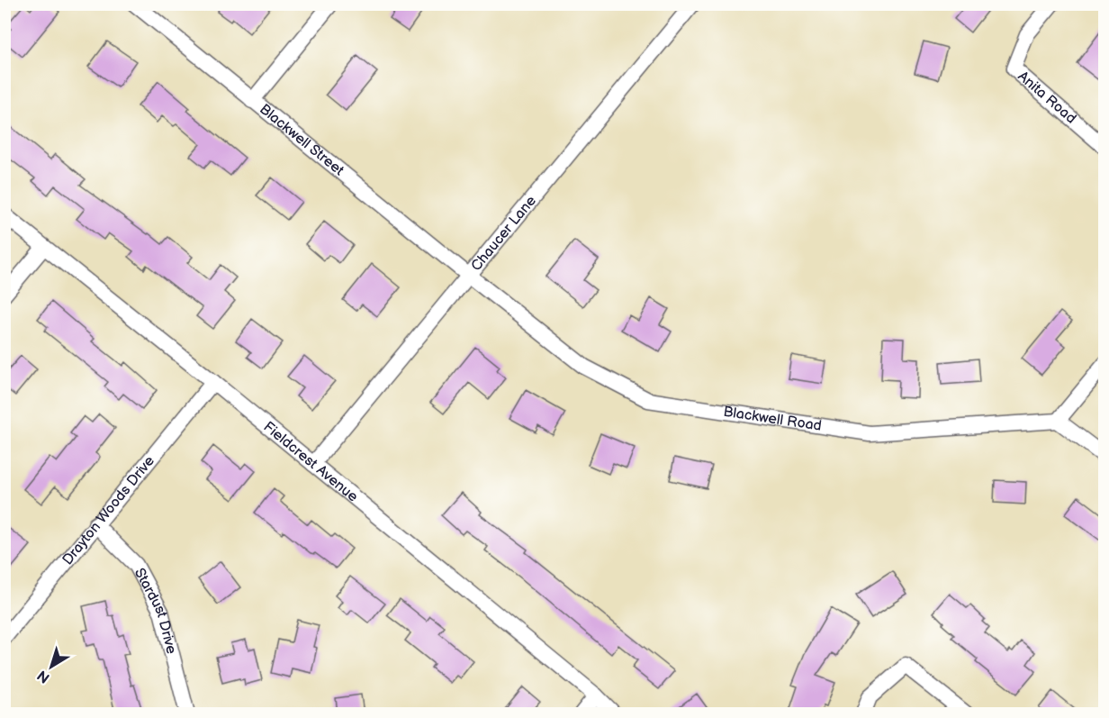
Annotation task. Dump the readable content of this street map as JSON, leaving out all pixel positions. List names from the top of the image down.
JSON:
{
  "streets": {
    "street": [
      "Anita Road",
      "Blackwell Street",
      "Chaucer Lane",
      "Blackwell Road",
      "Fieldcrest Avenue",
      "Drayton Woods Drive",
      "Stardust Drive"
    ]
  },
  "crossings": [
    ["Blackwell Street", "Chaucer Lane"],
    ["Blackwell Street", "Blackwell Road"],
    ["Chaucer Lane", "Blackwell Road"],
    ["Chaucer Lane", "Fieldcrest Avenue"],
    ["Fieldcrest Avenue", "Drayton Woods Drive"],
    ["Drayton Woods Drive", "Stardust Drive"]
  ],
  "north": "bottom left"
}
